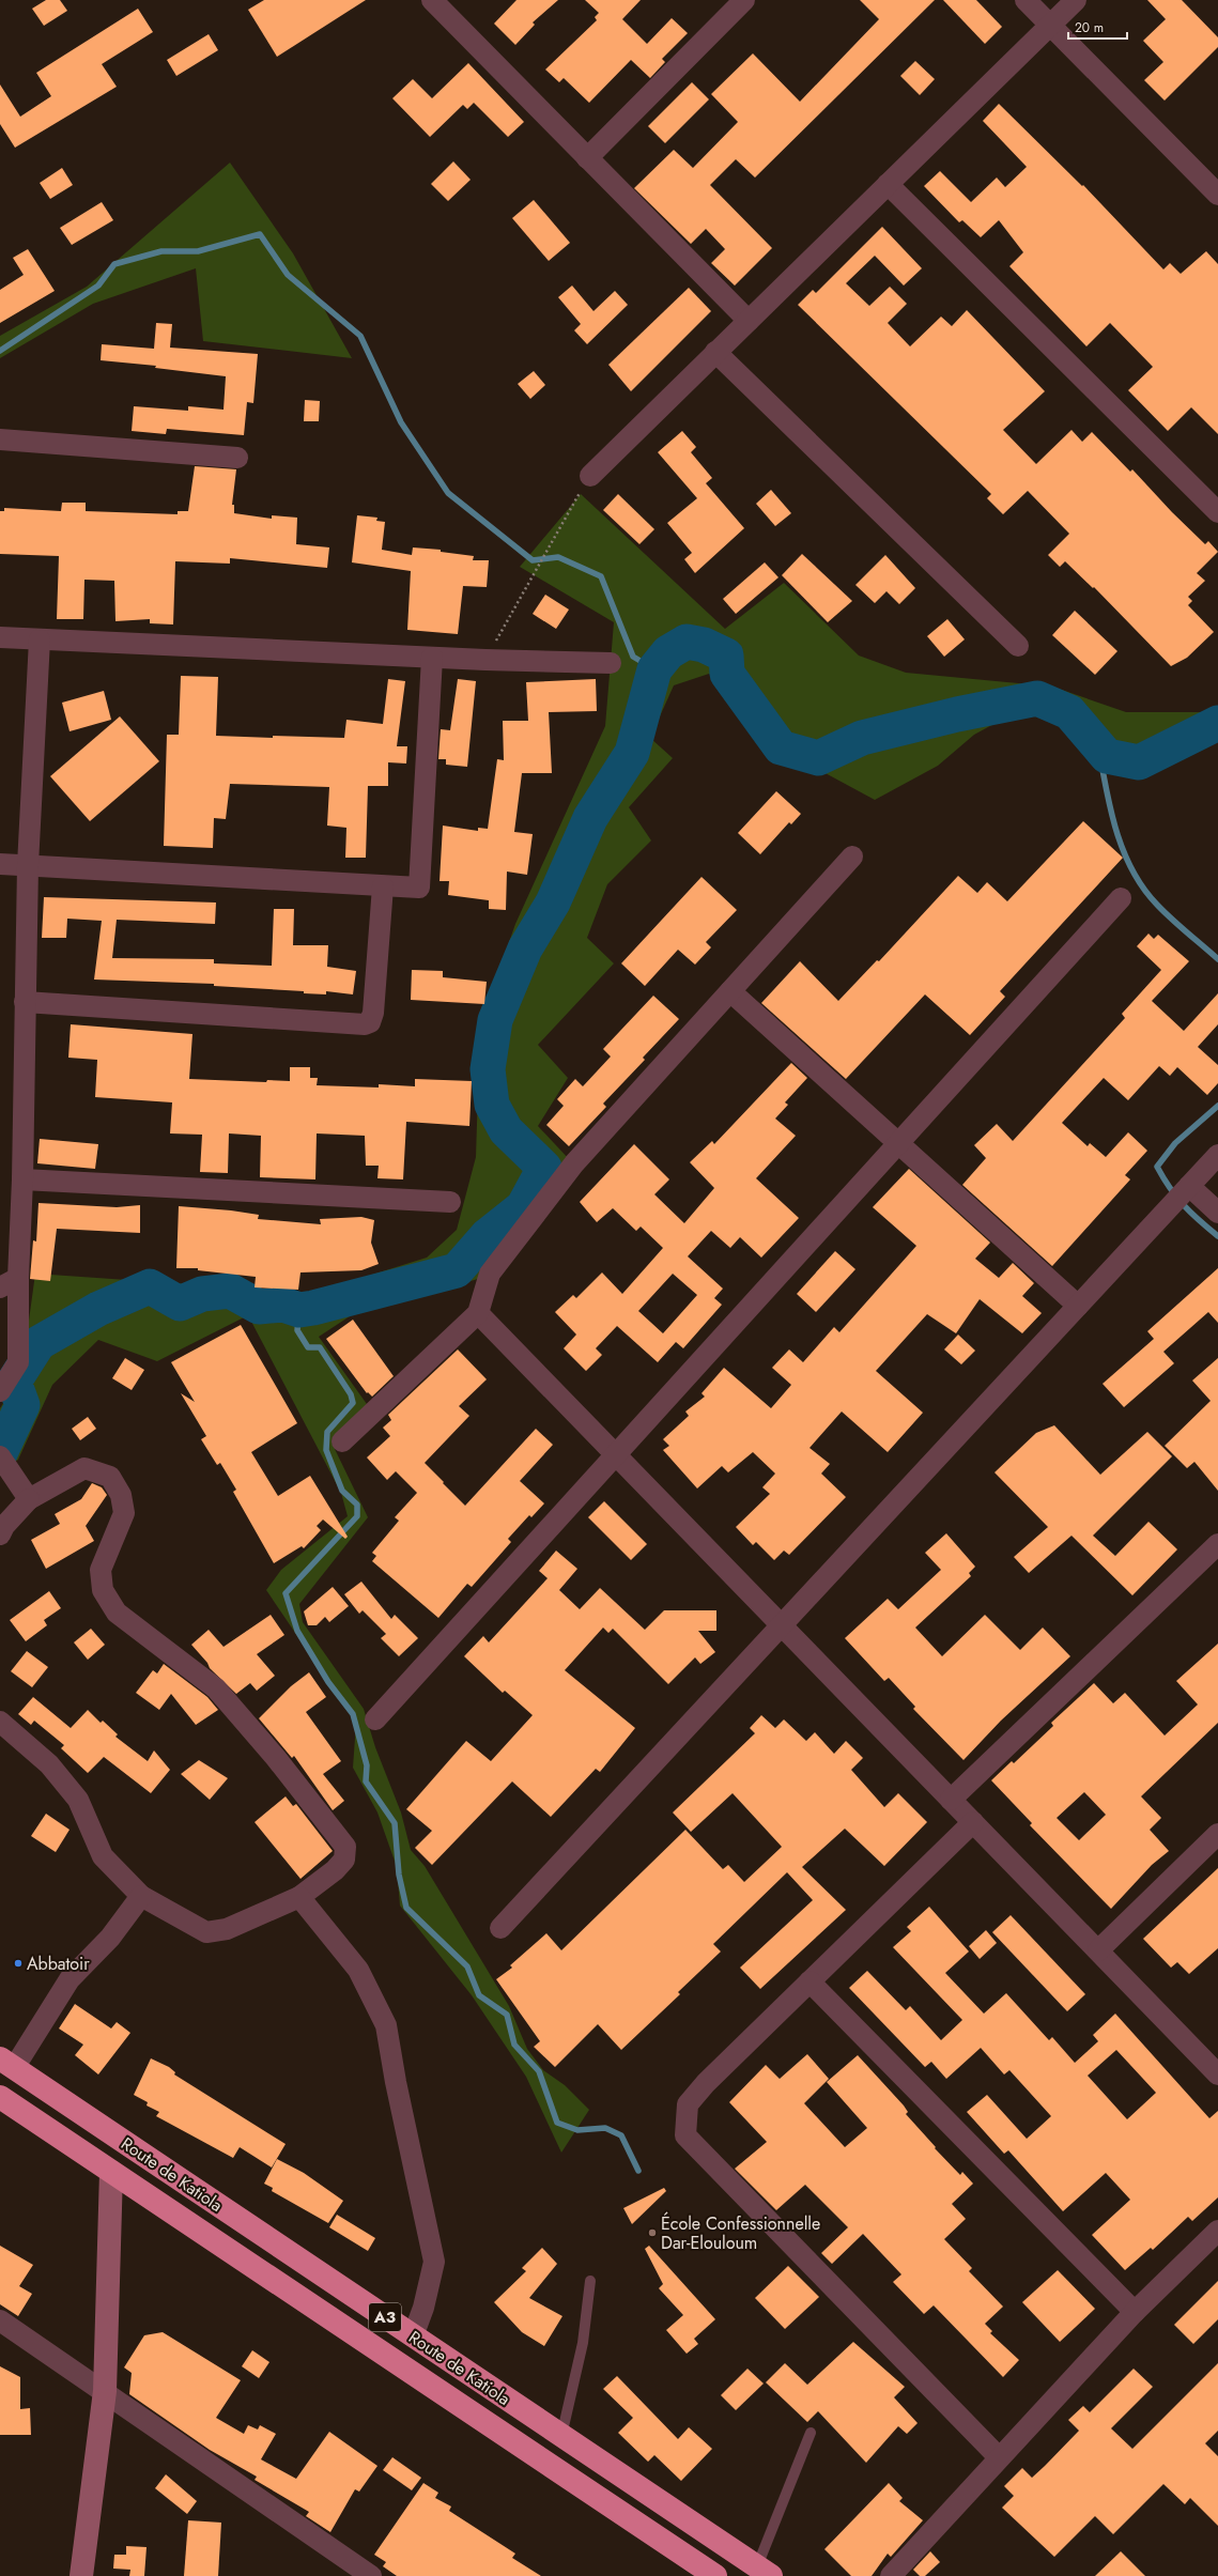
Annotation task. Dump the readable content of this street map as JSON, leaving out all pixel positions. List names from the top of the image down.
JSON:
{
  "streets": {
    "highway": ["Route de Katiola", "A3"]
  },
  "places": ["Abbatoir", "École Confessionnelle Dar-Elouloum"],
  "scale_bar": "20 m"
}
